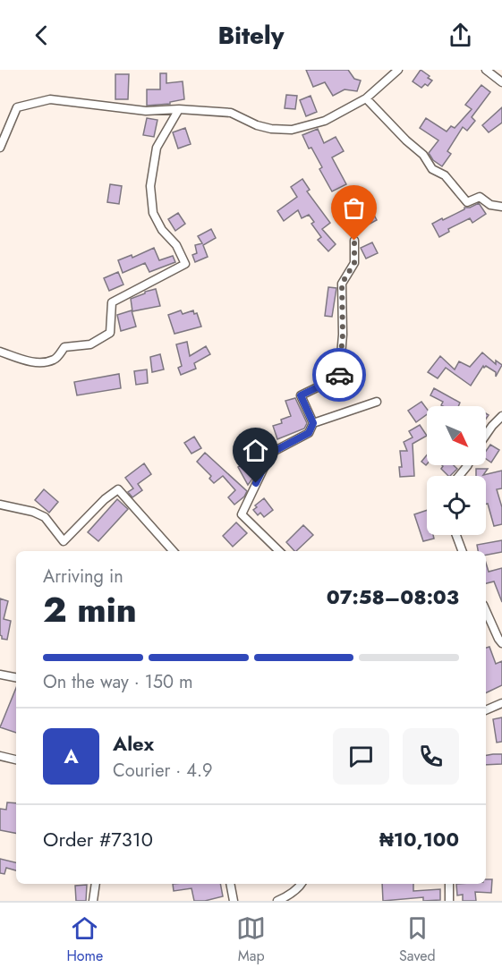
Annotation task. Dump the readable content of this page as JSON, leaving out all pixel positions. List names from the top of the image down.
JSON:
{
  "north": "bottom right",
  "page": {
    "header": "Bitely",
    "heading": ["2 min", "Arriving in", "07:58–08:03"],
    "panel": [
      "Alex",
      "Courier · 4.9",
      "Order #7310",
      "₦10,100"
    ],
    "bar": "On the way · 150 m",
    "round": "A",
    "tabs": ["Home", "Map", "Saved"]
  }
}
